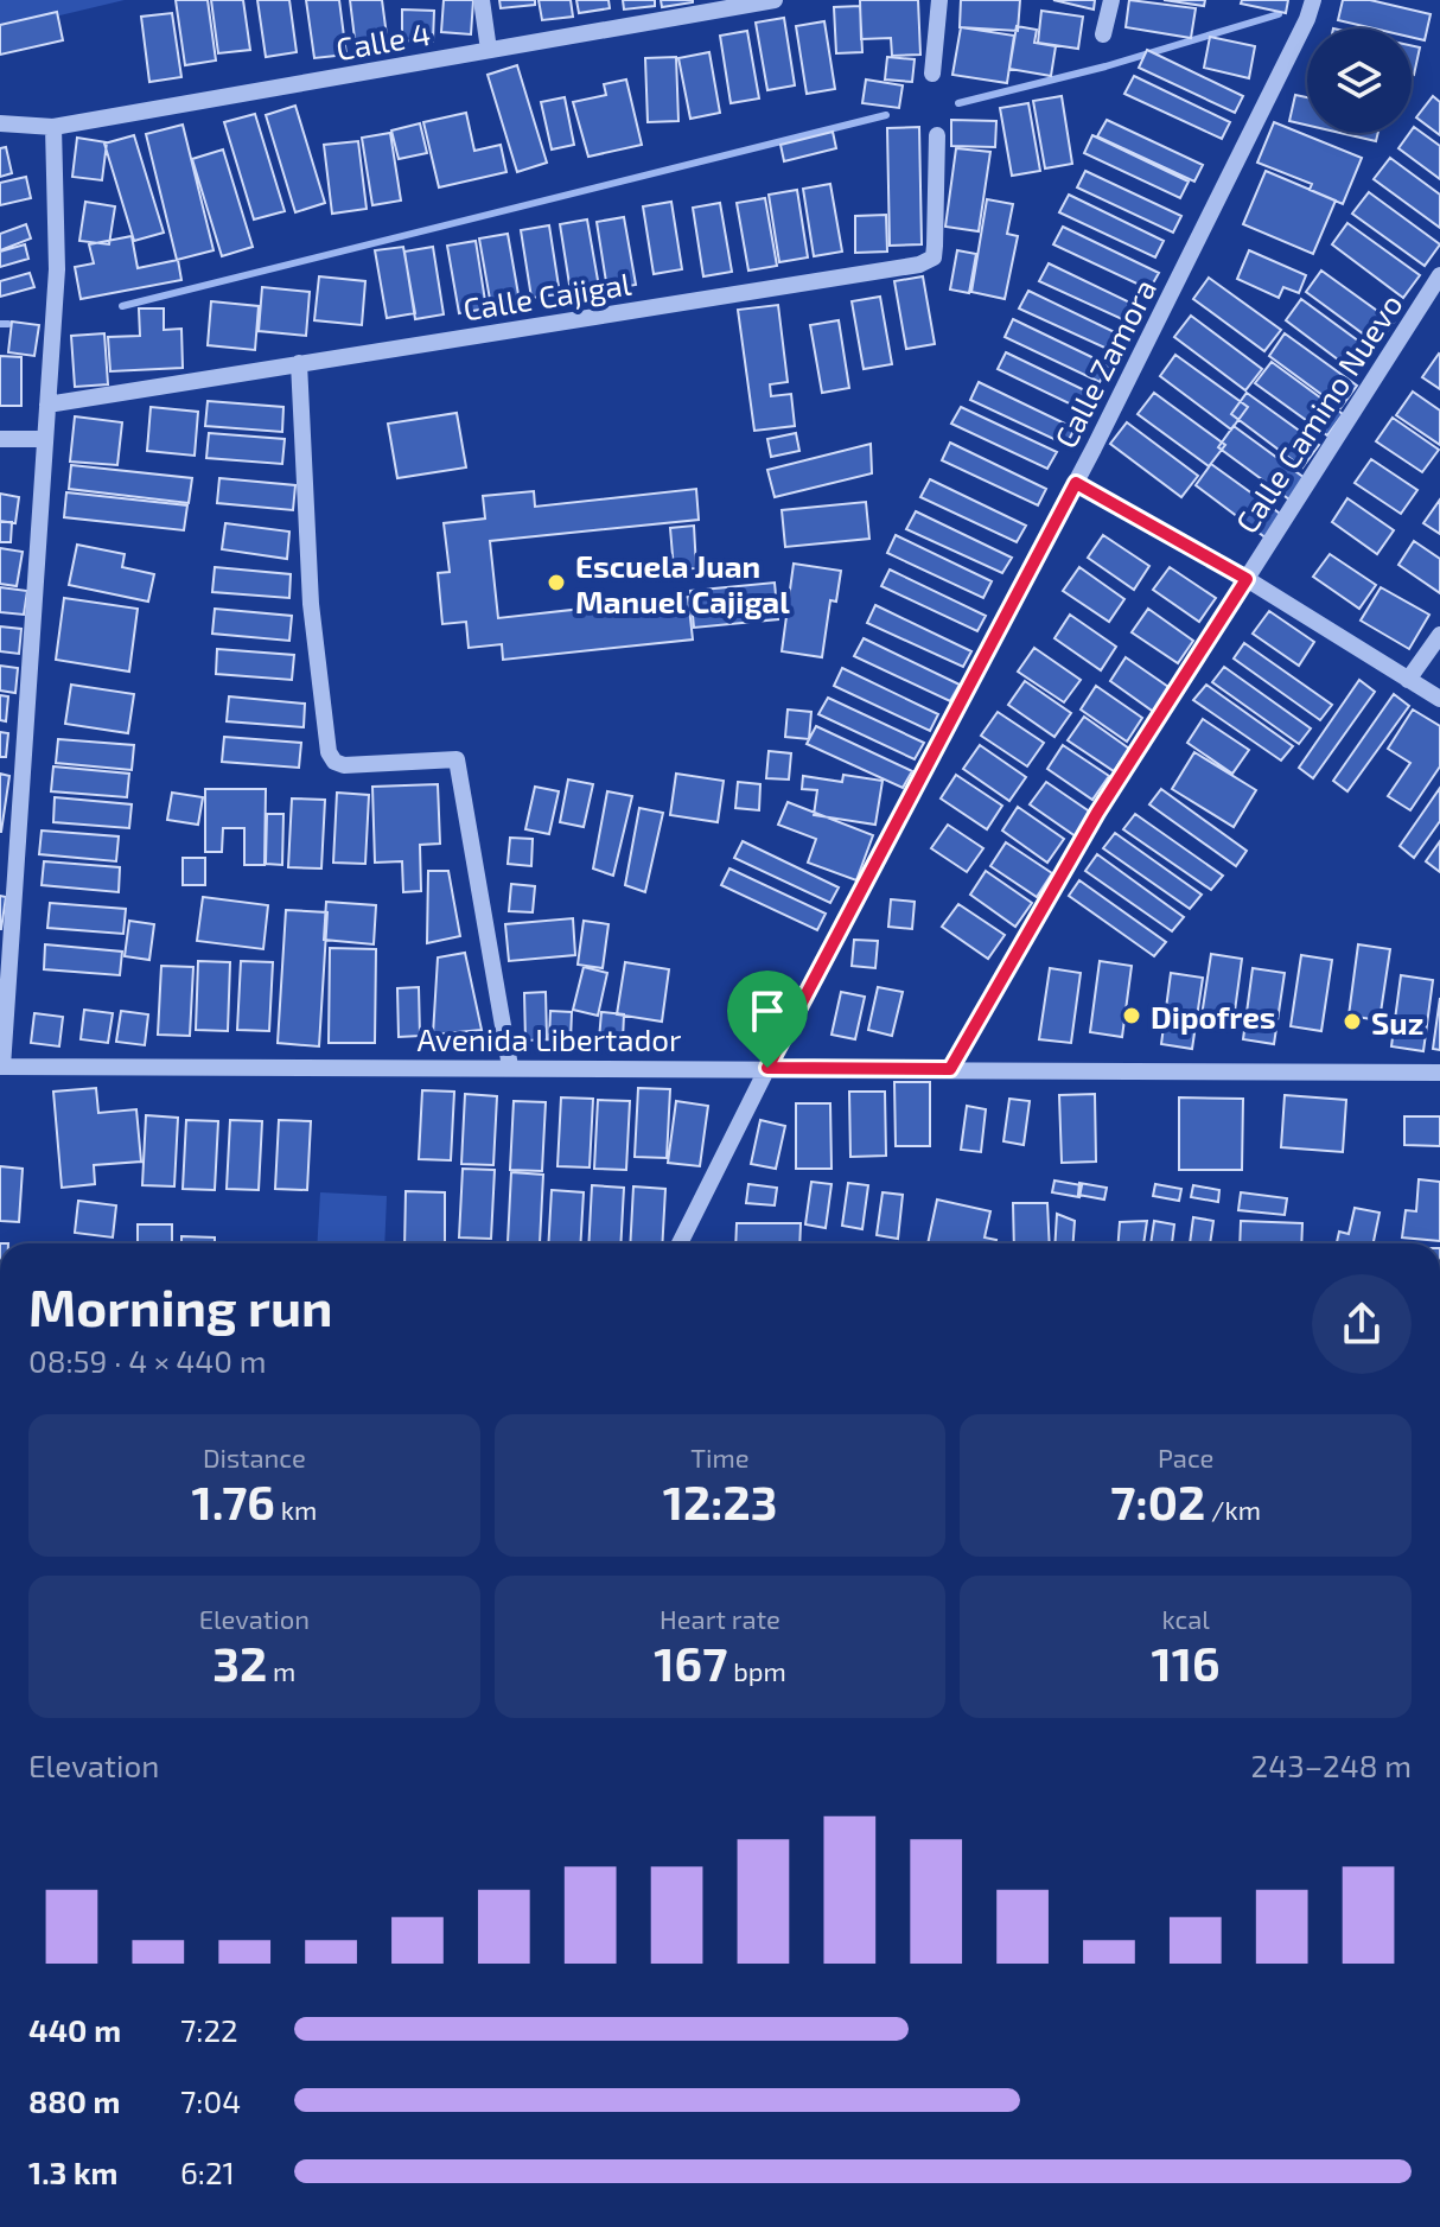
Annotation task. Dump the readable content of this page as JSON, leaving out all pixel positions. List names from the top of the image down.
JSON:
{
  "streets": {
    "street": [
      "Calle 4",
      "Calle Cajigal",
      "Calle Zamora",
      "Calle Camino Nuevo",
      "Avenida Libertador"
    ]
  },
  "crossings": [
    ["Calle Zamora", "Avenida Libertador"],
    ["Calle Camino Nuevo", "Avenida Libertador"]
  ],
  "places": ["Escuela Juan Manuel Cajigal", "Dipofres", "Suz"],
  "page": {
    "heading": ["Morning run", "08:59 · 4 × 440 m"],
    "stats": [
      ["Distance", "1.76 km"],
      ["Time", "12:23"],
      ["Pace", "7:02 /km"],
      ["Elevation", "32 m"],
      ["Heart rate", "167 bpm"],
      ["kcal", "116"]
    ],
    "chart": ["Elevation", "243–248 m"],
    "list": [
      {
        "name": "440 m",
        "note": "7:22"
      },
      {
        "name": "880 m",
        "note": "7:04"
      },
      {
        "name": "1.3 km",
        "note": "6:21"
      }
    ]
  }
}
